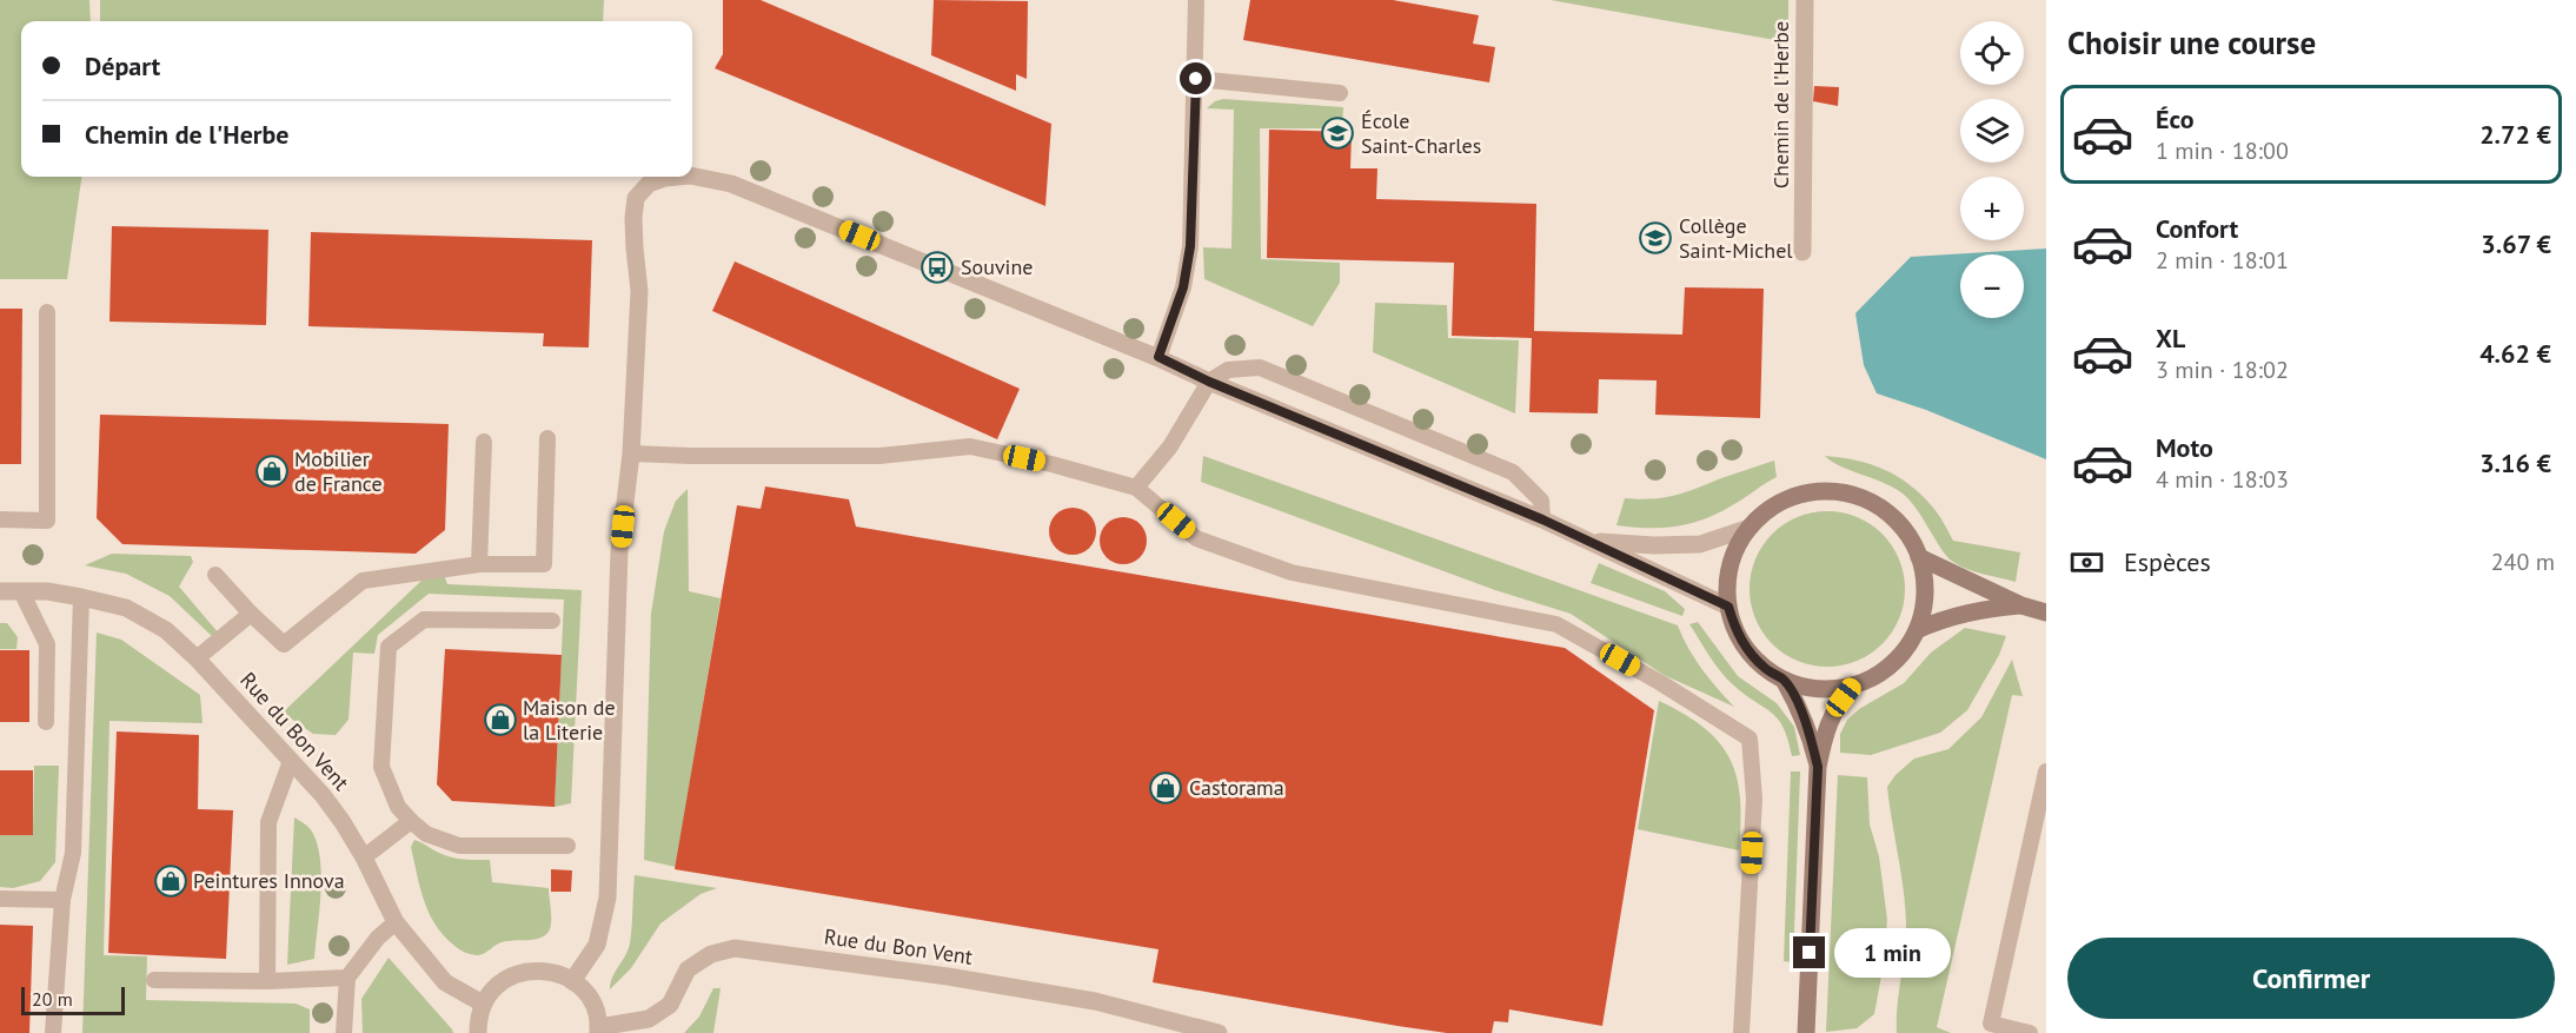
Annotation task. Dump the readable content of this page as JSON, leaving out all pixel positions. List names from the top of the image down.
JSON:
{
  "streets": {
    "street": ["Chemin de l'Herbe", "Rue du Bon Vent"]
  },
  "places": {
    "school or university": ["École Saint-Charles", "Collège Saint-Michel"],
    "bus stop": ["Souvine"],
    "shop": [
      "Mobilier de France",
      "Maison de la Literie",
      "Castorama",
      "Peintures Innova"
    ]
  },
  "scale_bar": "20 m",
  "page": {
    "heading": "Choisir une course",
    "map_buttons": ["+", "−"],
    "banner": ["Départ", "Chemin de l'Herbe"],
    "list": [
      {
        "name": "Éco",
        "note": "1 min · 18:00",
        "value": "2.72 €"
      },
      {
        "name": "Confort",
        "note": "2 min · 18:01",
        "value": "3.67 €"
      },
      {
        "name": "XL",
        "note": "3 min · 18:02",
        "value": "4.62 €"
      },
      {
        "name": "Moto",
        "note": "4 min · 18:03",
        "value": "3.16 €"
      }
    ],
    "pay": ["Espèces", "240 m"],
    "buttons": "Confirmer",
    "bubble": "1 min",
    "scale": "20 m"
  }
}
